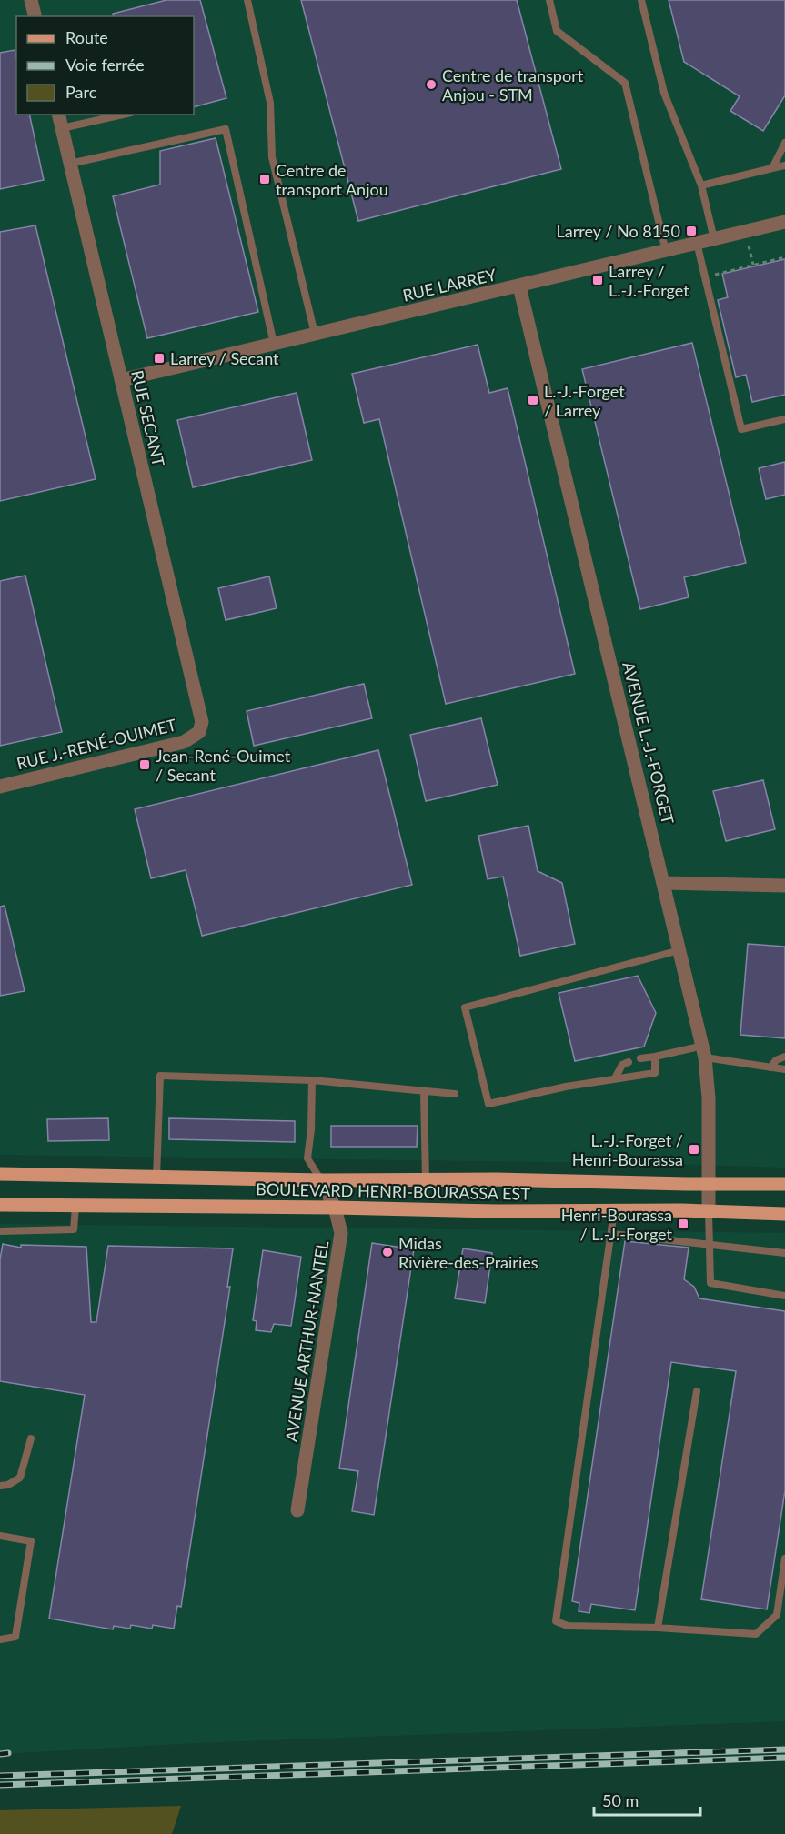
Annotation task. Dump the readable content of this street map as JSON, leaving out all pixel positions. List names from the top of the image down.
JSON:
{
  "streets": {
    "main road": ["BOULEVARD HENRI-BOURASSA EST"],
    "street": [
      "RUE LARREY",
      "RUE SECANT",
      "AVENUE L.-J.-FORGET",
      "RUE J.-RENÉ-OUIMET",
      "AVENUE ARTHUR-NANTEL"
    ]
  },
  "crossings": [
    ["RUE LARREY", "RUE SECANT"],
    ["RUE LARREY", "AVENUE L.-J.-FORGET"],
    ["RUE SECANT", "RUE J.-RENÉ-OUIMET"],
    ["AVENUE L.-J.-FORGET", "BOULEVARD HENRI-BOURASSA EST"],
    ["BOULEVARD HENRI-BOURASSA EST", "AVENUE ARTHUR-NANTEL"]
  ],
  "places": {
    "other": ["Centre de transport Anjou - STM", "Midas Rivière-des-Prairies"],
    "transit": [
      "Centre de transport Anjou",
      "Larrey / No 8150",
      "Larrey / L.-J.-Forget",
      "Larrey / Secant",
      "L.-J.-Forget / Larrey",
      "Jean-René-Ouimet / Secant",
      "L.-J.-Forget / Henri-Bourassa",
      "Henri-Bourassa / L.-J.-Forget"
    ]
  },
  "legend": ["Route", "Voie ferrée", "Parc"],
  "scale_bar": "50 m"
}
